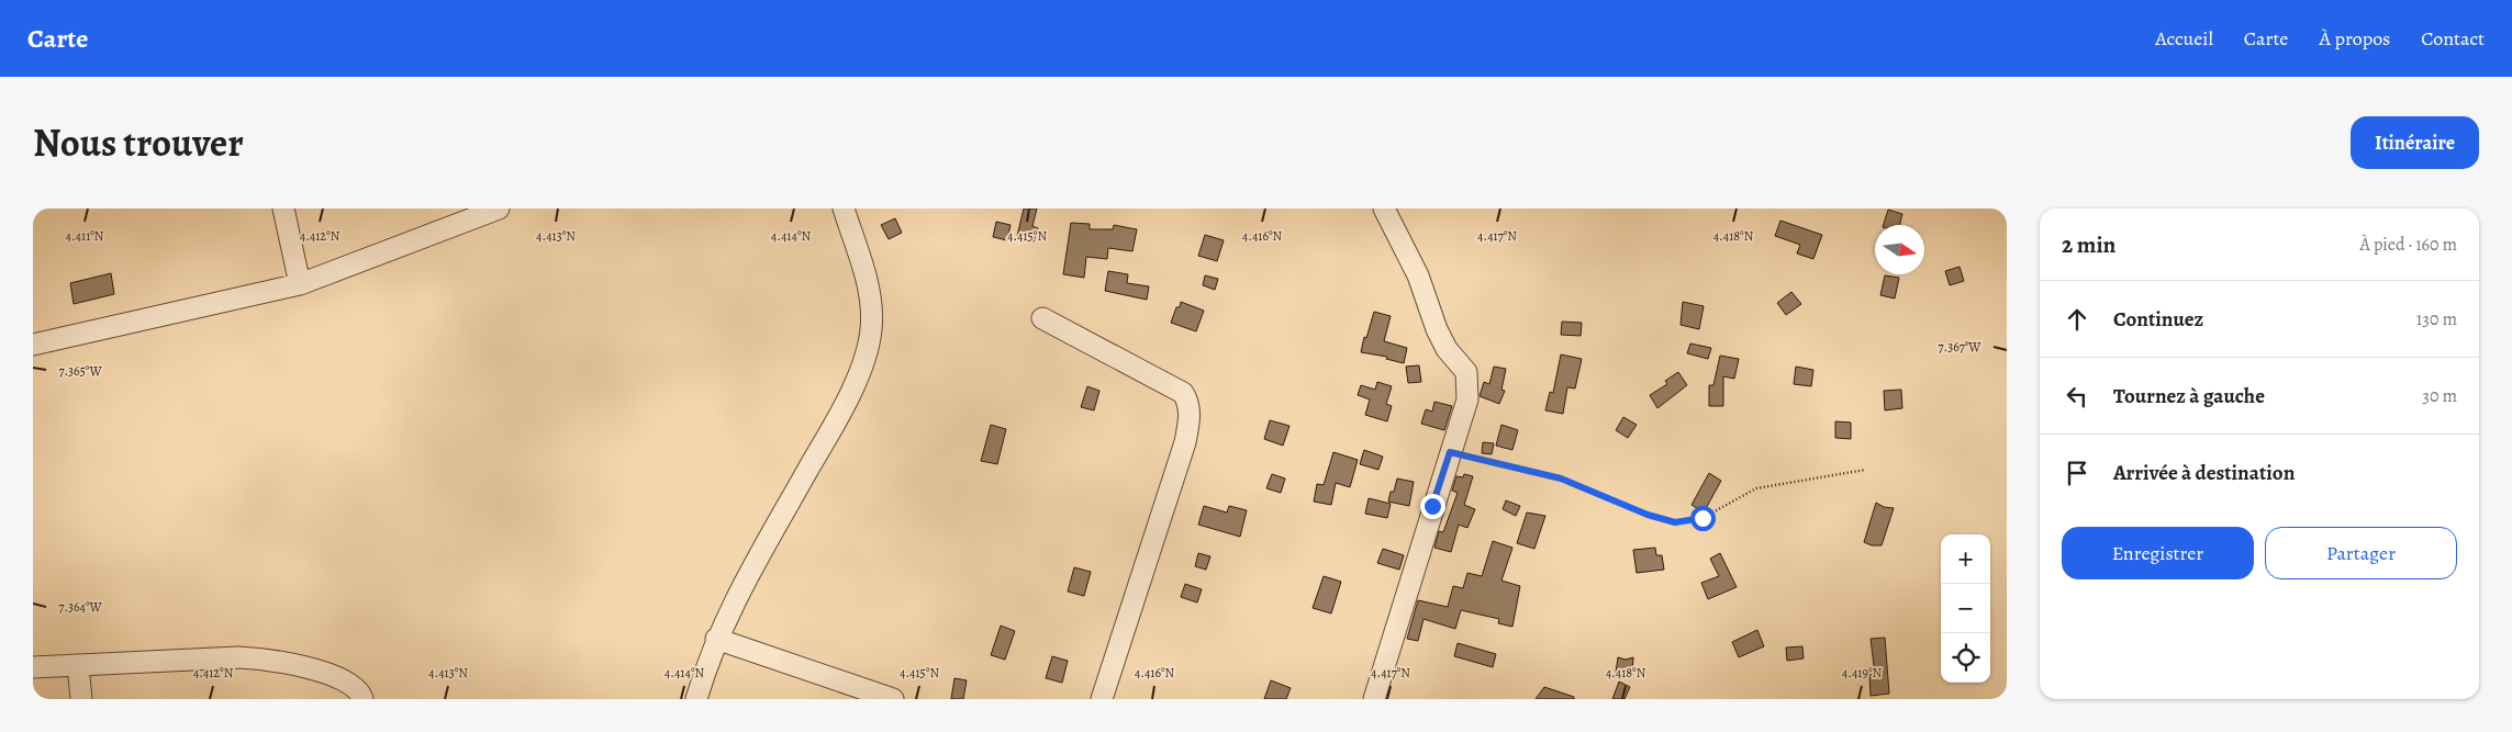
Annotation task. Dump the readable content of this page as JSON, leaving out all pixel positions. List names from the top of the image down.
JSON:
{
  "north": "right",
  "page": {
    "header": "Carte",
    "nav": [
      "Accueil",
      "Carte",
      "À propos",
      "Contact"
    ],
    "title": "Nous trouver",
    "buttons": [
      "Itinéraire",
      ["Enregistrer", "Partager"]
    ],
    "heading": ["2 min", "À pied · 160 m"],
    "list": [
      ["Continuez", "130 m"],
      ["Tournez à gauche", "30 m"],
      "Arrivée à destination"
    ],
    "map_buttons": ["+", "−"]
  },
  "coordinates": [
    "4.411°N",
    "4.412°N",
    "4.413°N",
    "4.414°N",
    "4.415°N",
    "4.416°N",
    "4.417°N",
    "4.418°N",
    "7.367°W",
    "7.365°W",
    "7.364°W",
    "4.419°N"
  ]
}
